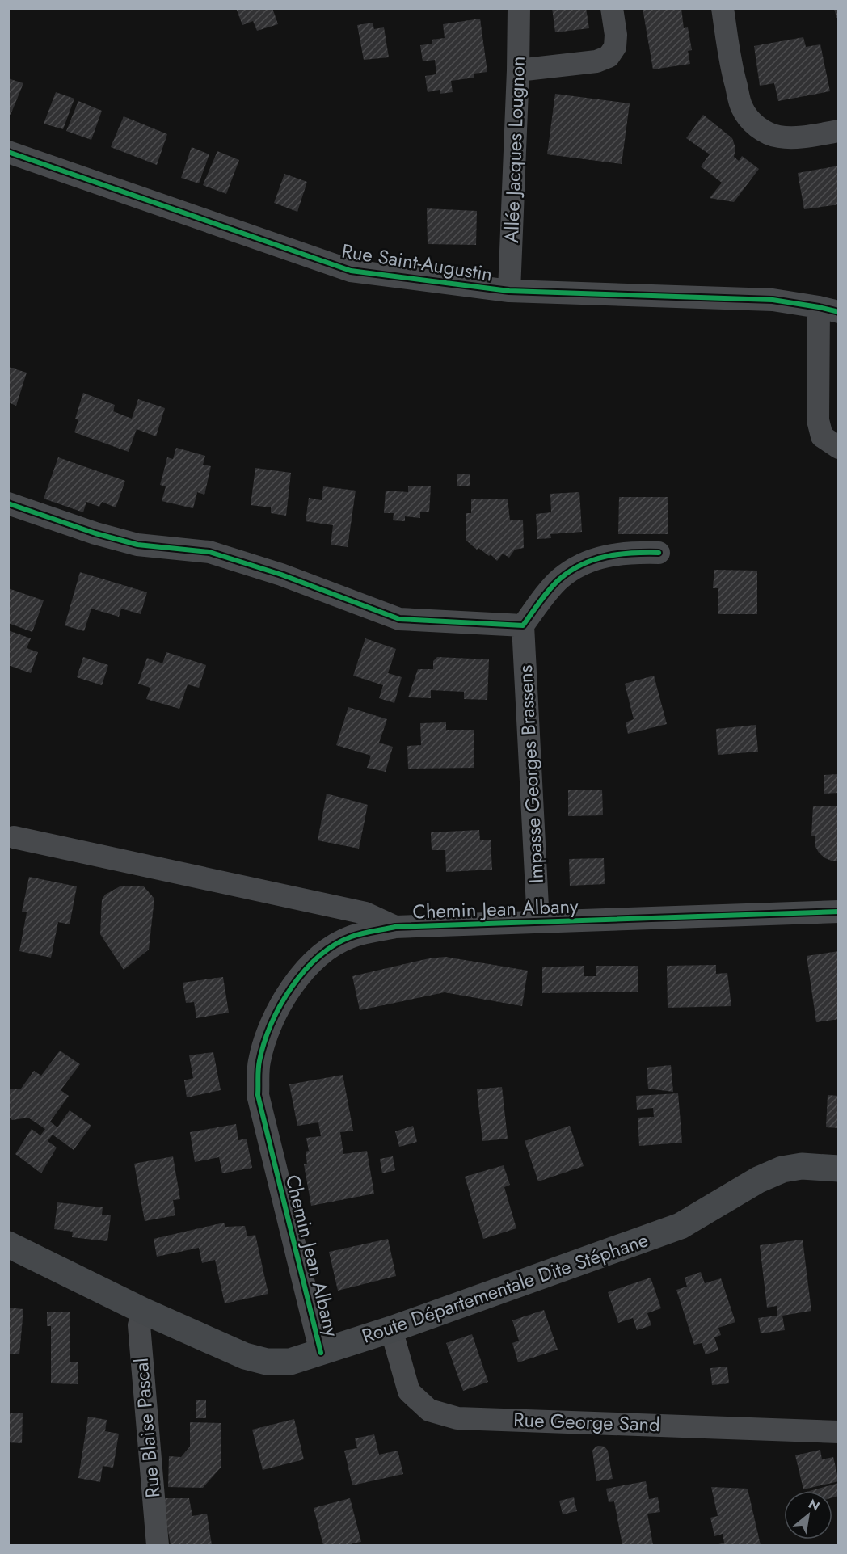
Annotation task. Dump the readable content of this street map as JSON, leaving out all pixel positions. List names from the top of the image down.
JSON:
{
  "streets": {
    "main road": ["Route Départementale Dite Stéphane"],
    "street": [
      "Allée Jacques Lougnon",
      "Rue Saint-Augustin",
      "Impasse Georges Brassens",
      "Chemin Jean Albany",
      "Rue George Sand",
      "Rue Blaise Pascal"
    ]
  },
  "crossings": [
    ["Allée Jacques Lougnon", "Rue Saint-Augustin"],
    ["Impasse Georges Brassens", "Chemin Jean Albany"],
    ["Chemin Jean Albany", "Route Départementale Dite Stéphane"],
    ["Route Départementale Dite Stéphane", "Rue George Sand"],
    ["Route Départementale Dite Stéphane", "Rue Blaise Pascal"]
  ],
  "north": "top right"
}
